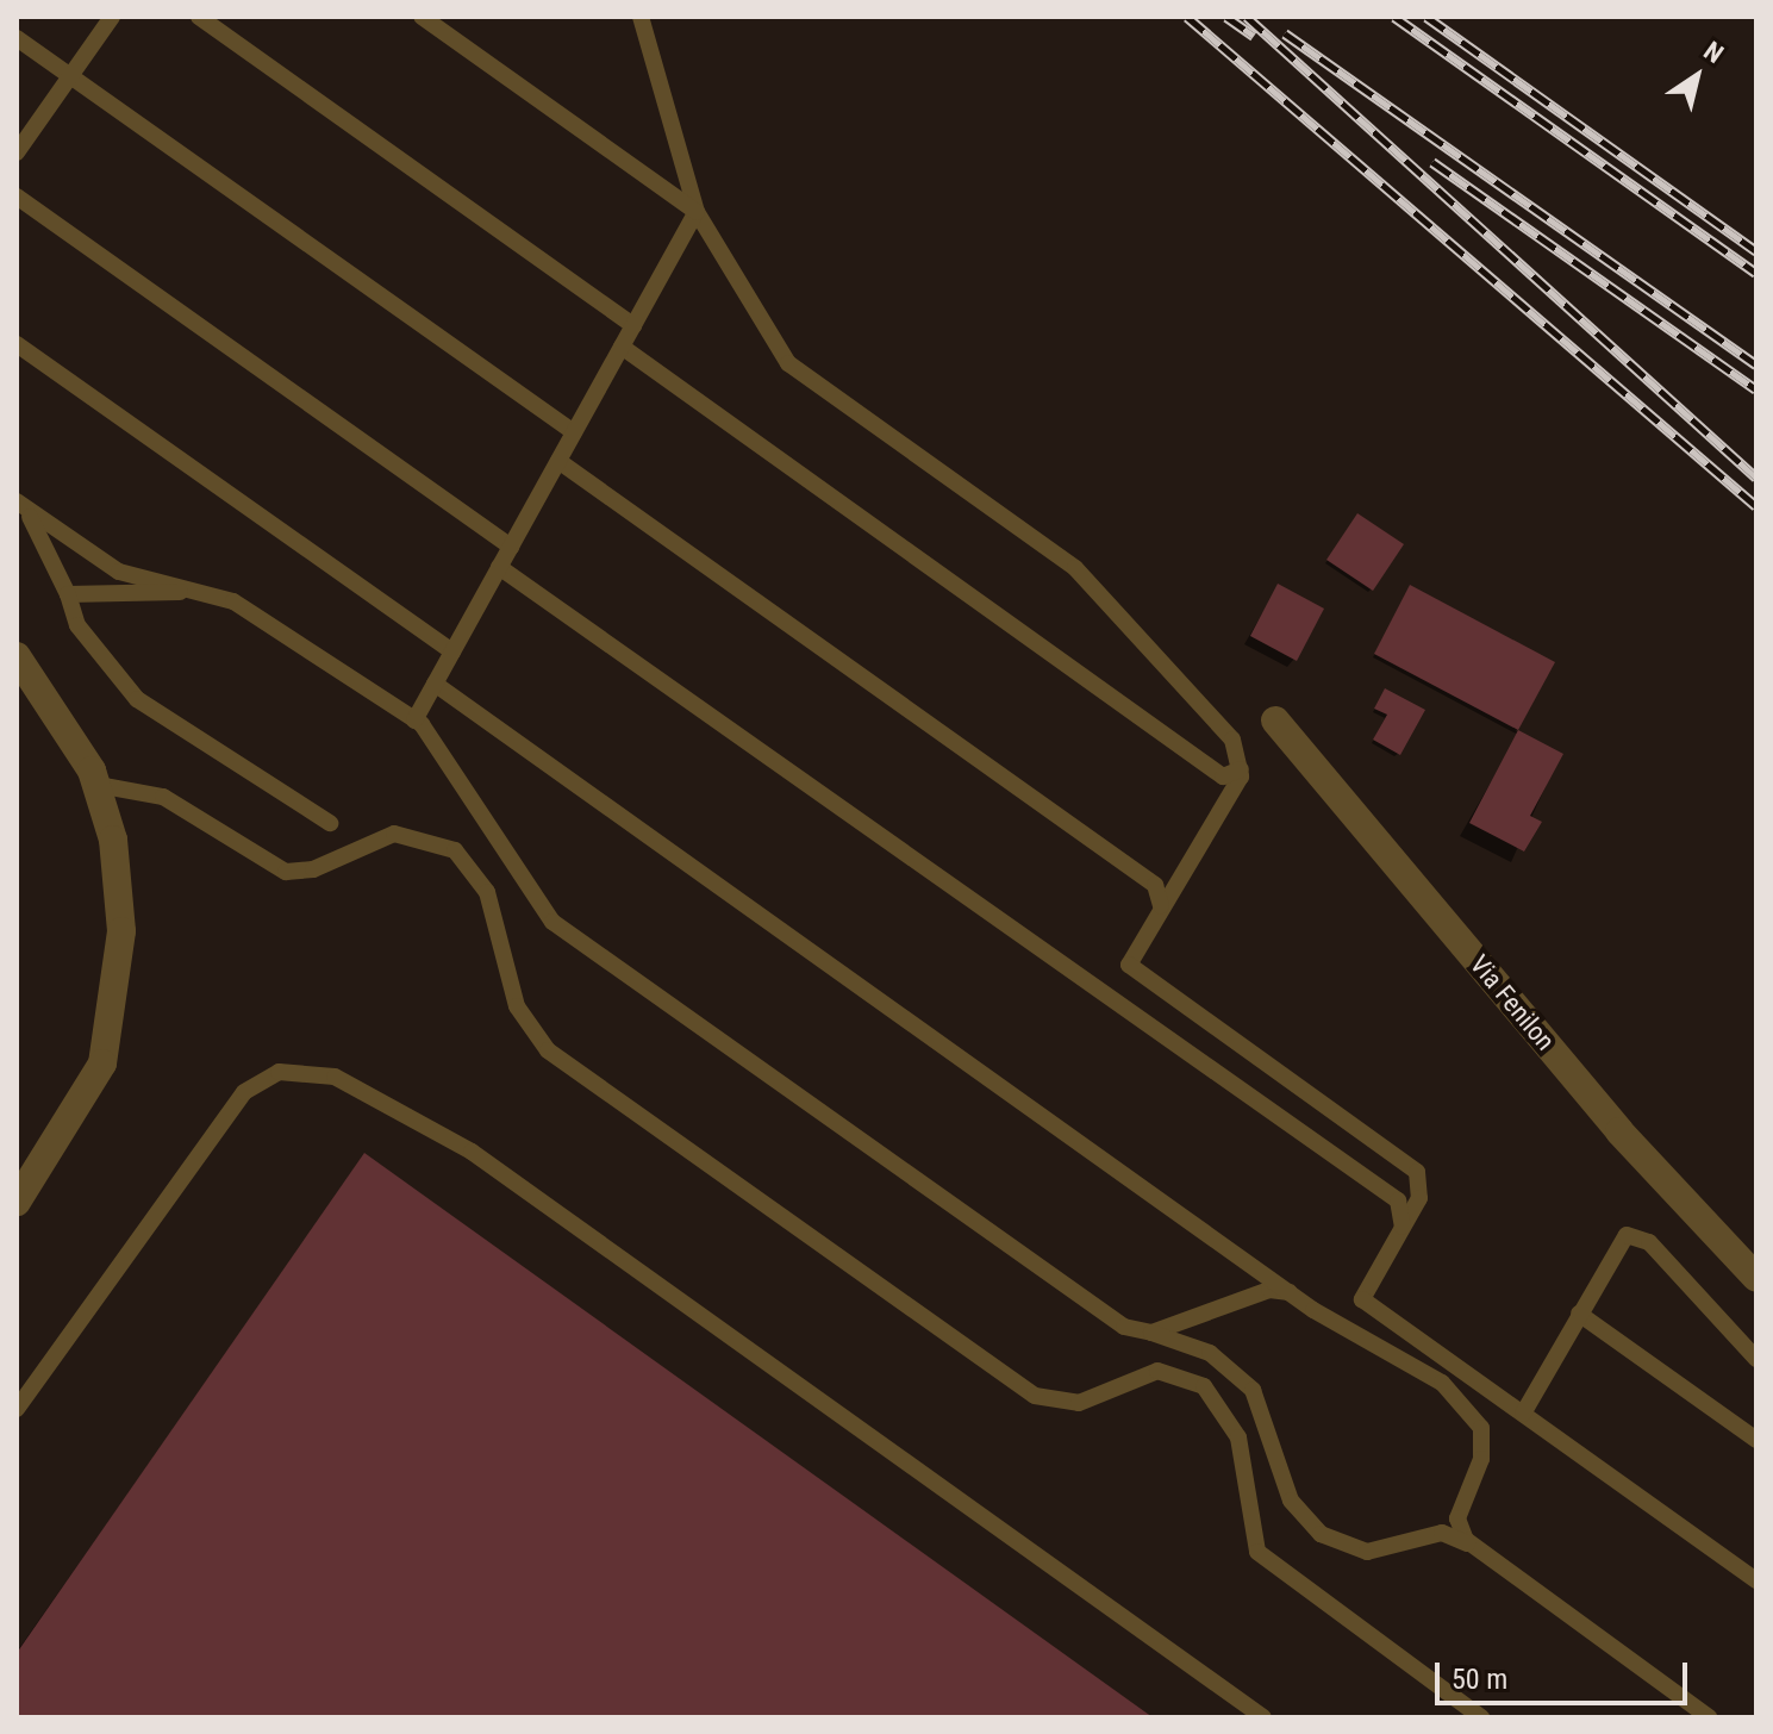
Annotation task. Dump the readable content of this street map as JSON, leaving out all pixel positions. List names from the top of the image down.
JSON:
{
  "streets": {
    "street": ["Via Fenilon"]
  },
  "scale_bar": "50 m",
  "north": "top right"
}
